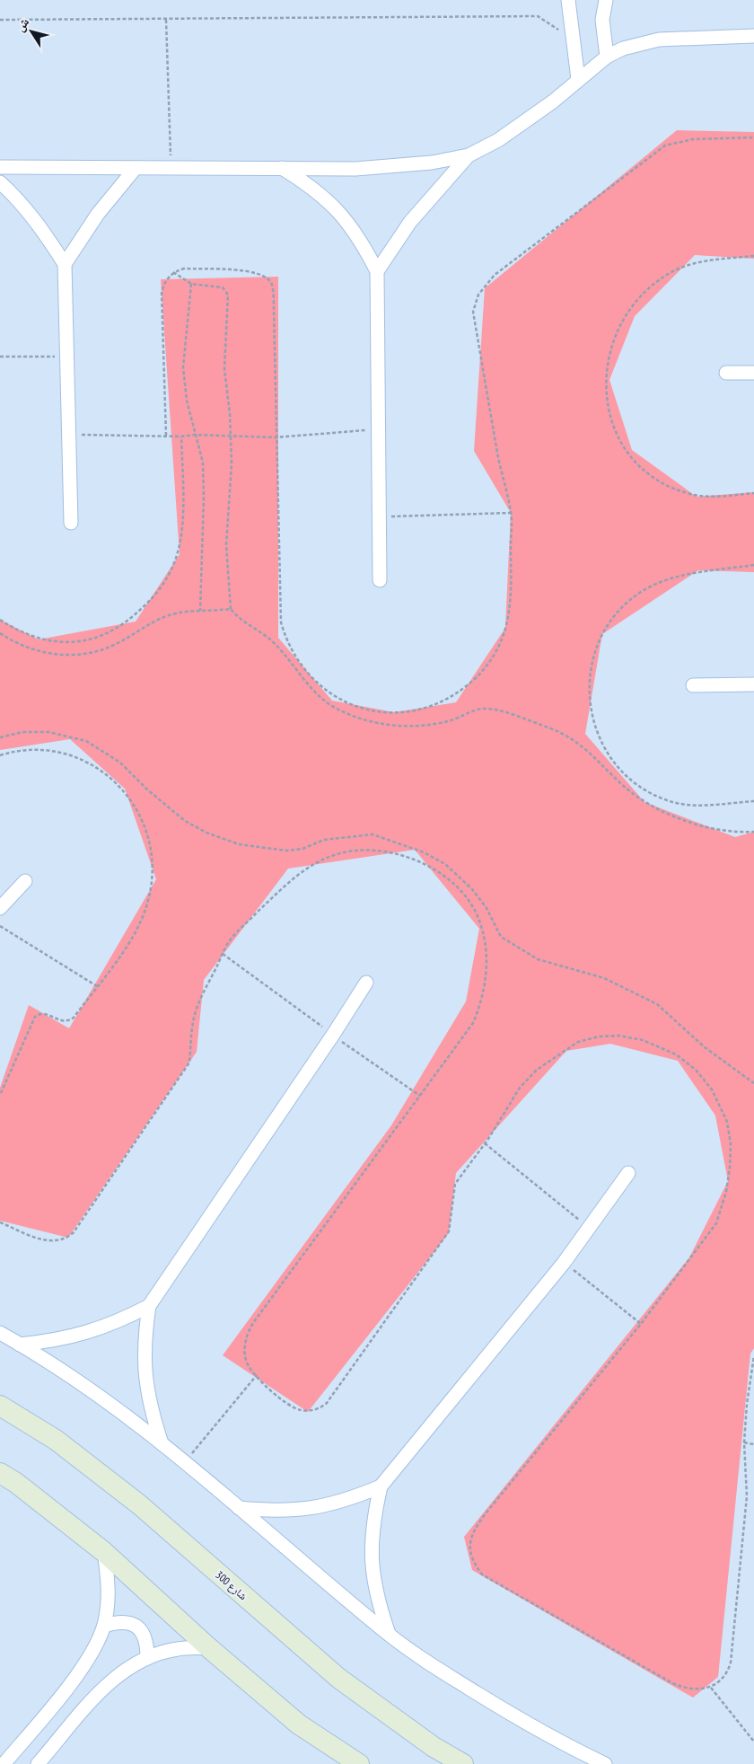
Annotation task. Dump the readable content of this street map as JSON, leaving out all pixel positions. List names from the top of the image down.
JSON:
{
  "streets": {
    "street": ["شارع 300"]
  },
  "north": "top left"
}
